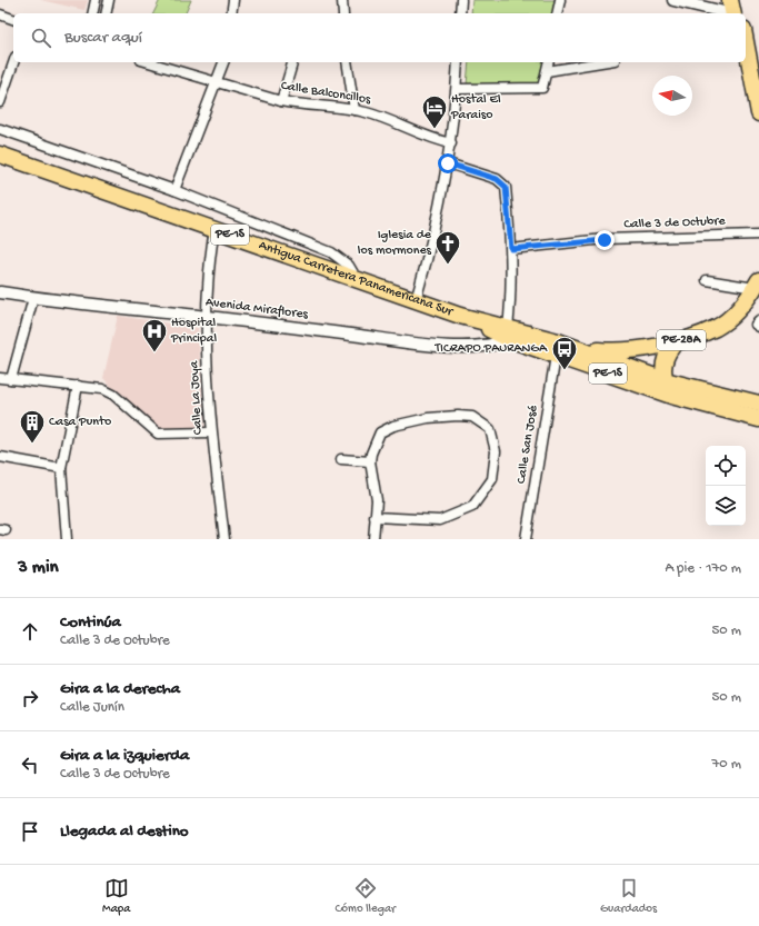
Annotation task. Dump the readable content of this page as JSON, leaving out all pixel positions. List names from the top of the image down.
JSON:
{
  "streets": {
    "highway": ["PE-1S", "Antigua Carretera Panamericana Sur", "PE-28A"],
    "street": [
      "Calle Balconcillos",
      "Calle 3 de Octubre",
      "Avenida Miraflores",
      "Calle La Joya",
      "Calle San José"
    ]
  },
  "crossings": [
    ["Antigua Carretera Panamericana Sur", "Avenida Miraflores"],
    ["Antigua Carretera Panamericana Sur", "PE-28A"],
    ["Antigua Carretera Panamericana Sur", "Calle La Joya"],
    ["Antigua Carretera Panamericana Sur", "Calle San José"],
    ["Avenida Miraflores", "Calle La Joya"]
  ],
  "places": {
    "hotel": ["Hostal El Paraiso"],
    "church": ["Iglesia de los mormones"],
    "hospital": ["Hospital Principal"],
    "bus stop": ["TICRAPO PAURANGA"],
    "building": ["Casa Punto"]
  },
  "north": "left",
  "page": {
    "search": "Buscar aquí",
    "heading": ["3 min", "A pie · 170 m"],
    "list": [
      ["Continúa", "Calle 3 de Octubre", "50 m"],
      ["Gira a la derecha", "Calle Junín", "50 m"],
      ["Gira a la izquierda", "Calle 3 de Octubre", "70 m"],
      "Llegada al destino"
    ],
    "nav": ["Mapa", "Cómo llegar", "Guardados"]
  }
}
